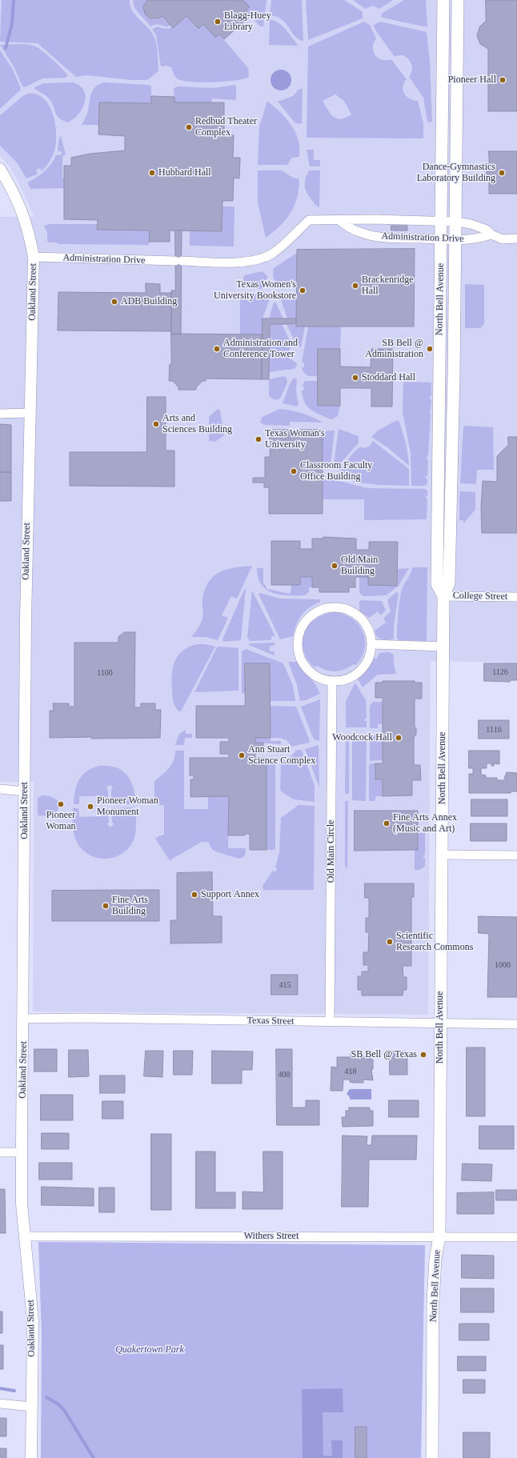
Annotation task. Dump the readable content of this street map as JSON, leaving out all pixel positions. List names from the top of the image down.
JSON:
{
  "streets": {
    "main road": ["North Bell Avenue"],
    "street": [
      "Administration Drive",
      "Oakland Street",
      "College Street",
      "Old Main Circle",
      "Texas Street",
      "Withers Street"
    ]
  },
  "crossings": [
    ["Administration Drive", "Oakland Street"],
    ["Administration Drive", "North Bell Avenue"],
    ["Oakland Street", "Texas Street"],
    ["Oakland Street", "Withers Street"],
    ["North Bell Avenue", "College Street"],
    ["North Bell Avenue", "Texas Street"],
    ["North Bell Avenue", "Withers Street"],
    ["Old Main Circle", "Texas Street"]
  ],
  "parks": ["Quakertown Park"],
  "places": [
    "Blagg-Huey Library",
    "Pioneer Hall",
    "Redbud Theater Complex",
    "Hubbard Hall",
    "Dance-Gymnastics Laboratory Building",
    "Brackenridge Hall",
    "Texas Women's University Bookstore",
    "ADB Building",
    "Administration and Conference Tower",
    "SB Bell @ Administration",
    "Stoddard Hall",
    "Arts and Sciences Building",
    "Texas Woman's University",
    "Classroom Faculty Office Building",
    "Old Main Building",
    "Woodcock Hall",
    "Ann Stuart Science Complex",
    "Pioneer Woman",
    "Pioneer Woman Monument",
    "Fine Arts Annex (Music and Art)",
    "Support Annex",
    "Fine Arts Building",
    "Scientific Research Commons",
    "SB Bell @ Texas"
  ],
  "house_numbers": [
    "1126",
    "1100",
    "1116",
    "1000",
    "415",
    "418",
    "408"
  ]
}
